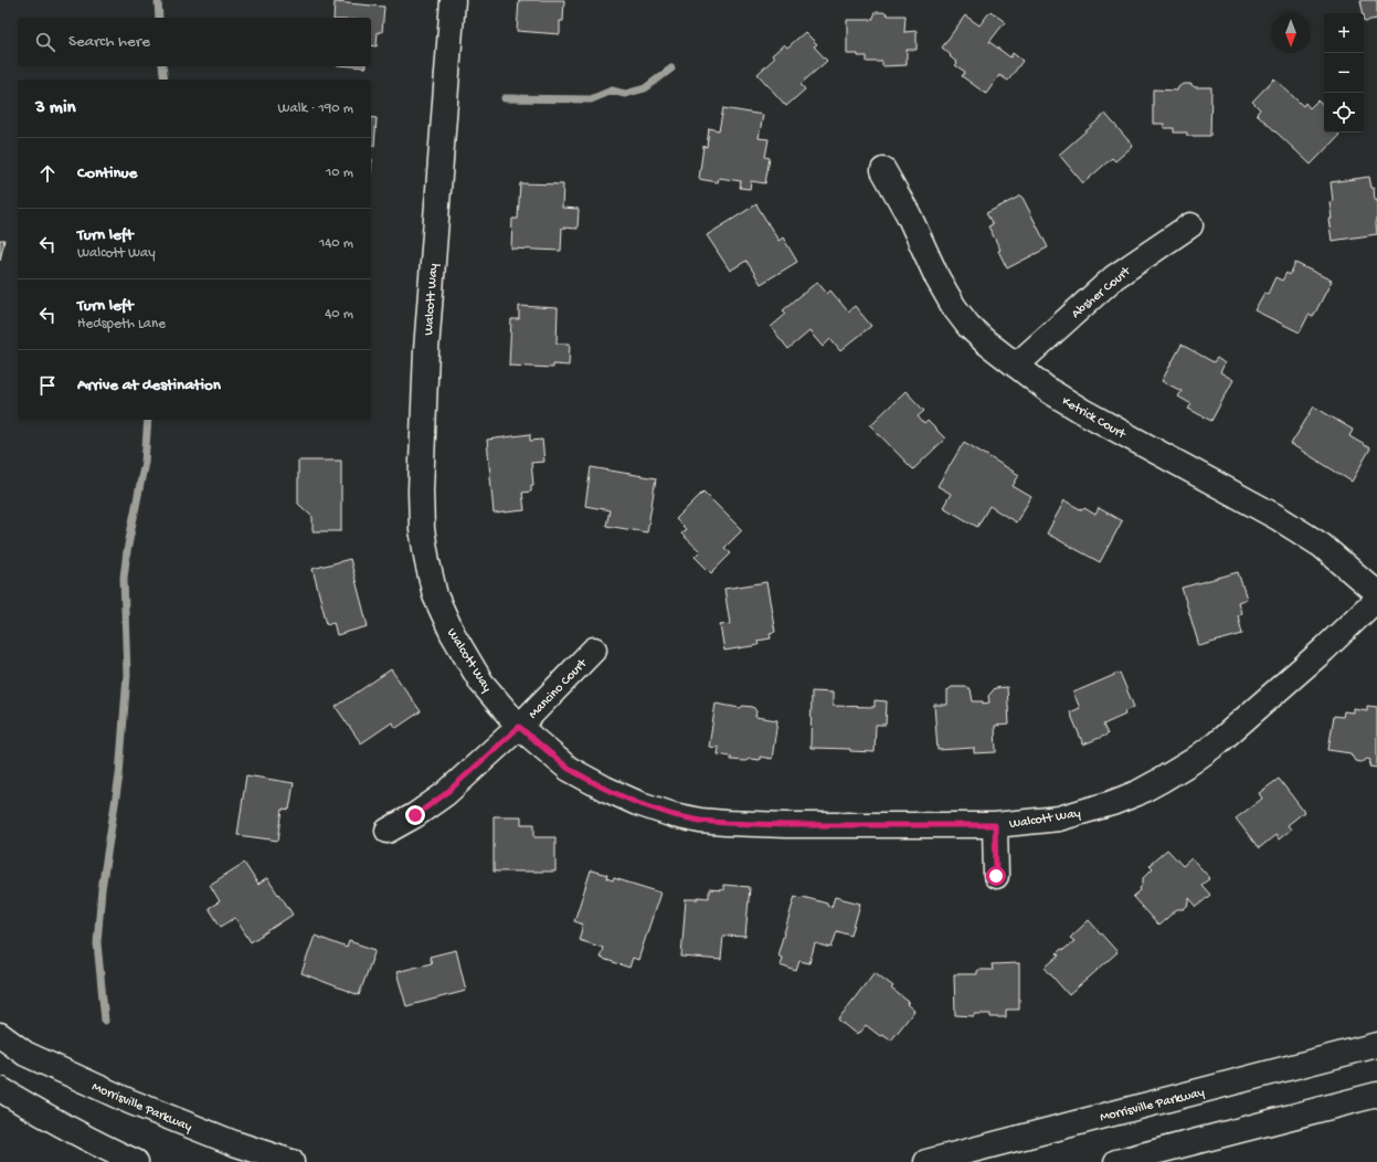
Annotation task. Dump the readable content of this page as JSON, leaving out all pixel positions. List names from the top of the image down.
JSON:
{
  "streets": {
    "street": [
      "Absher Court",
      "Walcott Way",
      "Ketrick Court",
      "Mancino Court",
      "Morrisville Parkway"
    ]
  },
  "crossings": [
    ["Absher Court", "Ketrick Court"],
    ["Walcott Way", "Mancino Court"]
  ],
  "north": "bottom",
  "page": {
    "map_buttons": ["+", "−"],
    "search": "Search here",
    "heading": ["3 min", "Walk · 190 m"],
    "list": [
      ["Continue", "10 m"],
      ["Turn left", "Walcott Way", "140 m"],
      ["Turn left", "Hedspeth Lane", "40 m"],
      "Arrive at destination"
    ]
  }
}
